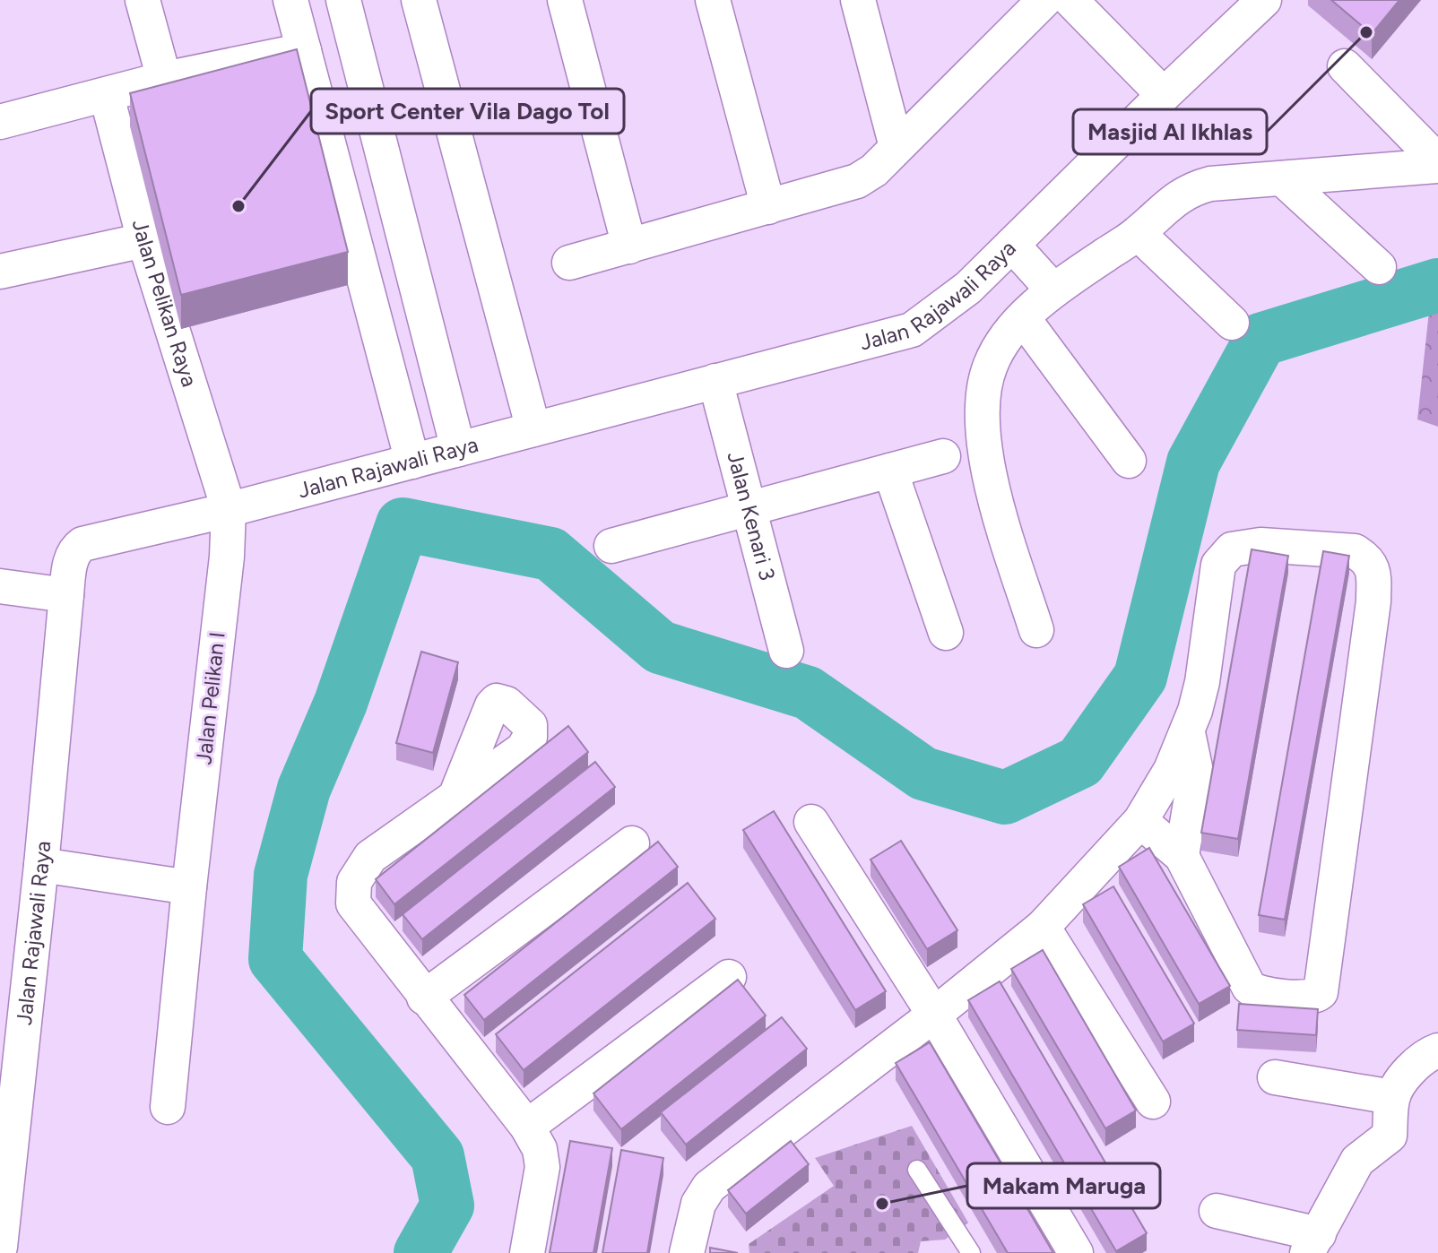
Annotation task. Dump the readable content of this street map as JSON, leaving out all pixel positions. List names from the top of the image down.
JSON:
{
  "streets": {
    "street": [
      "Jalan Rajawali Raya",
      "Jalan Pelikan Raya",
      "Jalan Kenari 3",
      "Jalan Pelikan I"
    ]
  },
  "crossings": [
    ["Jalan Rajawali Raya", "Jalan Pelikan Raya"],
    ["Jalan Rajawali Raya", "Jalan Kenari 3"],
    ["Jalan Rajawali Raya", "Jalan Pelikan I"],
    ["Jalan Pelikan Raya", "Jalan Pelikan I"]
  ],
  "places": ["Masjid Al Ikhlas", "Sport Center Vila Dago Tol", "Makam Maruga"]
}
